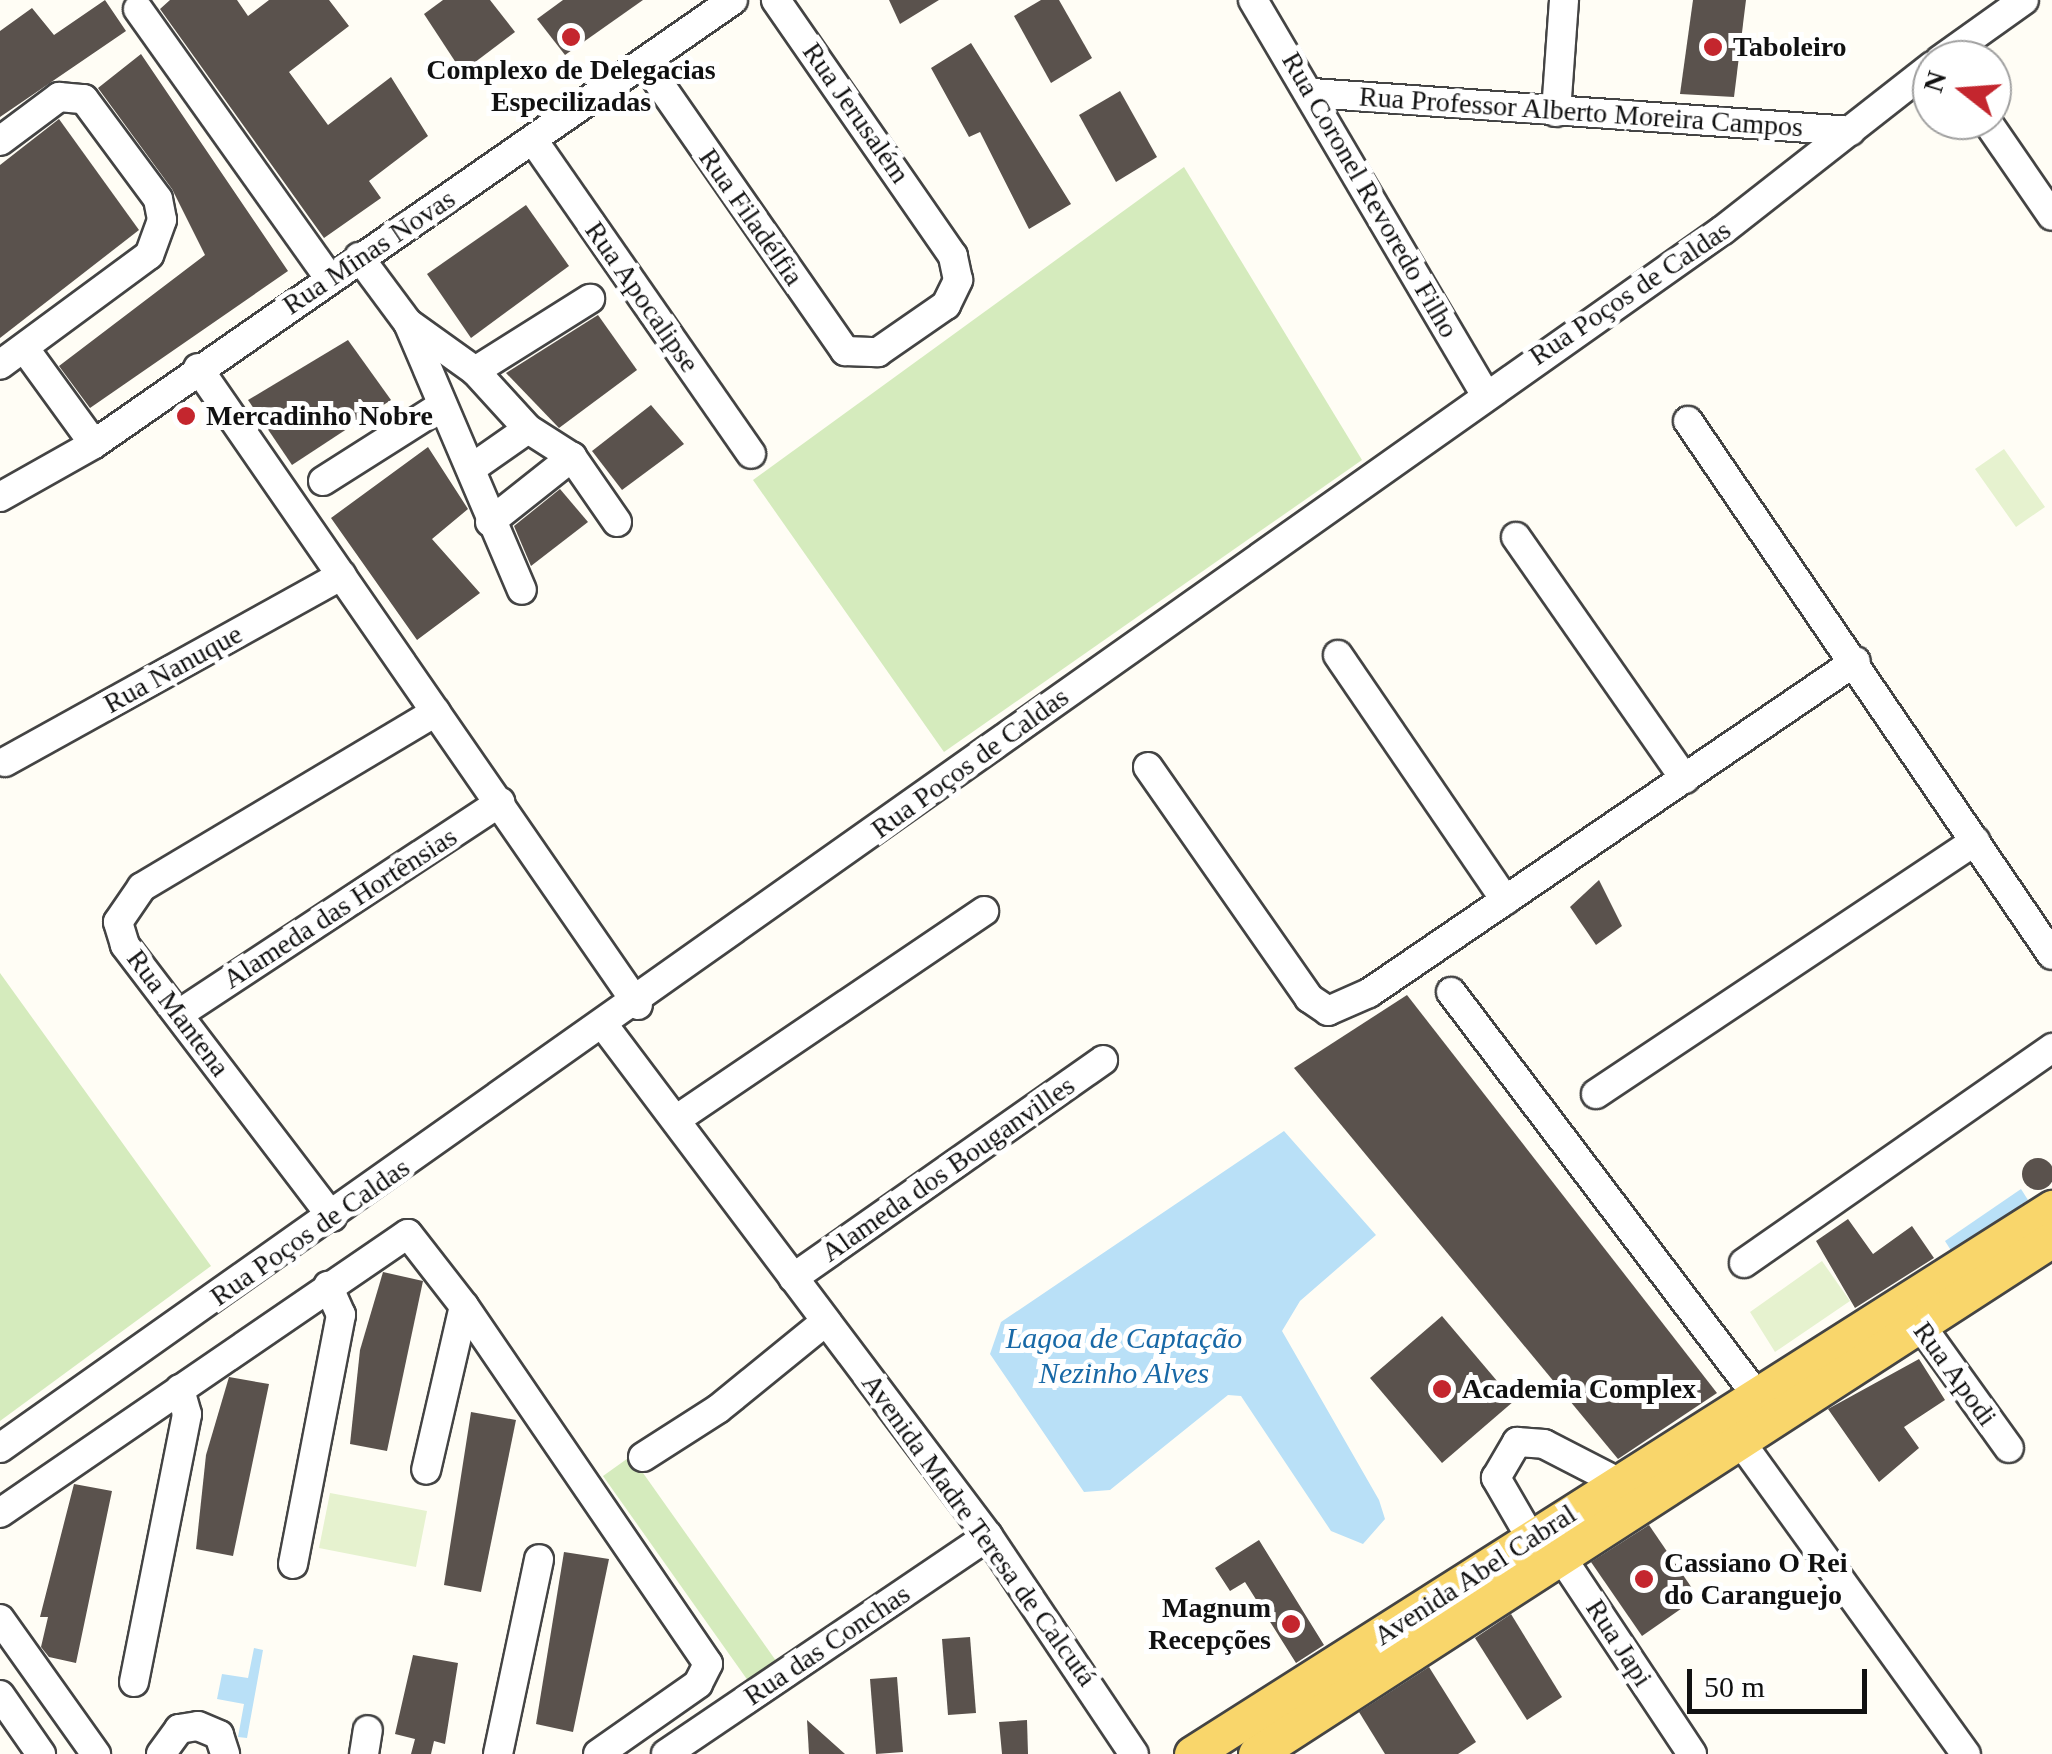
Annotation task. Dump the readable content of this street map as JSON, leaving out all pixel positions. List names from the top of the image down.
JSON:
{
  "streets": {
    "main road": ["Avenida Abel Cabral"],
    "street": [
      "Rua Professor Alberto Moreira Campos",
      "Rua Jerusalém",
      "Rua Coronel Revoredo Filho",
      "Rua Filadélfia",
      "Rua Minas Novas",
      "Rua Poços de Caldas",
      "Rua Apocalipse",
      "Rua Nanuque",
      "Alameda das Hortênsias",
      "Rua Mantena",
      "Alameda dos Bouganvilles",
      "Rua Apodi",
      "Avenida Madre Teresa de Calcutá",
      "Rua Japi",
      "Rua das Conchas"
    ]
  },
  "crossings": [
    ["Rua Professor Alberto Moreira Campos", "Rua Coronel Revoredo Filho"],
    ["Rua Professor Alberto Moreira Campos", "Rua Poços de Caldas"],
    ["Rua Jerusalém", "Rua Filadélfia"],
    ["Rua Coronel Revoredo Filho", "Rua Poços de Caldas"],
    ["Rua Filadélfia", "Rua Minas Novas"],
    ["Rua Minas Novas", "Rua Apocalipse"],
    ["Rua Poços de Caldas", "Rua Mantena"],
    ["Rua Poços de Caldas", "Avenida Madre Teresa de Calcutá"],
    ["Alameda das Hortênsias", "Rua Mantena"],
    ["Alameda dos Bouganvilles", "Avenida Madre Teresa de Calcutá"],
    ["Rua Apodi", "Avenida Abel Cabral"],
    ["Avenida Madre Teresa de Calcutá", "Rua das Conchas"],
    ["Avenida Abel Cabral", "Rua Japi"]
  ],
  "water": ["Lagoa de Captação Nezinho Alves"],
  "places": [
    "Complexo de Delegacias Especilizadas",
    "Taboleiro",
    "Mercadinho Nobre",
    "Academia Complex",
    "Cassiano O Rei do Caranguejo",
    "Magnum Recepções"
  ],
  "scale_bar": "50 m",
  "north": "left"
}
